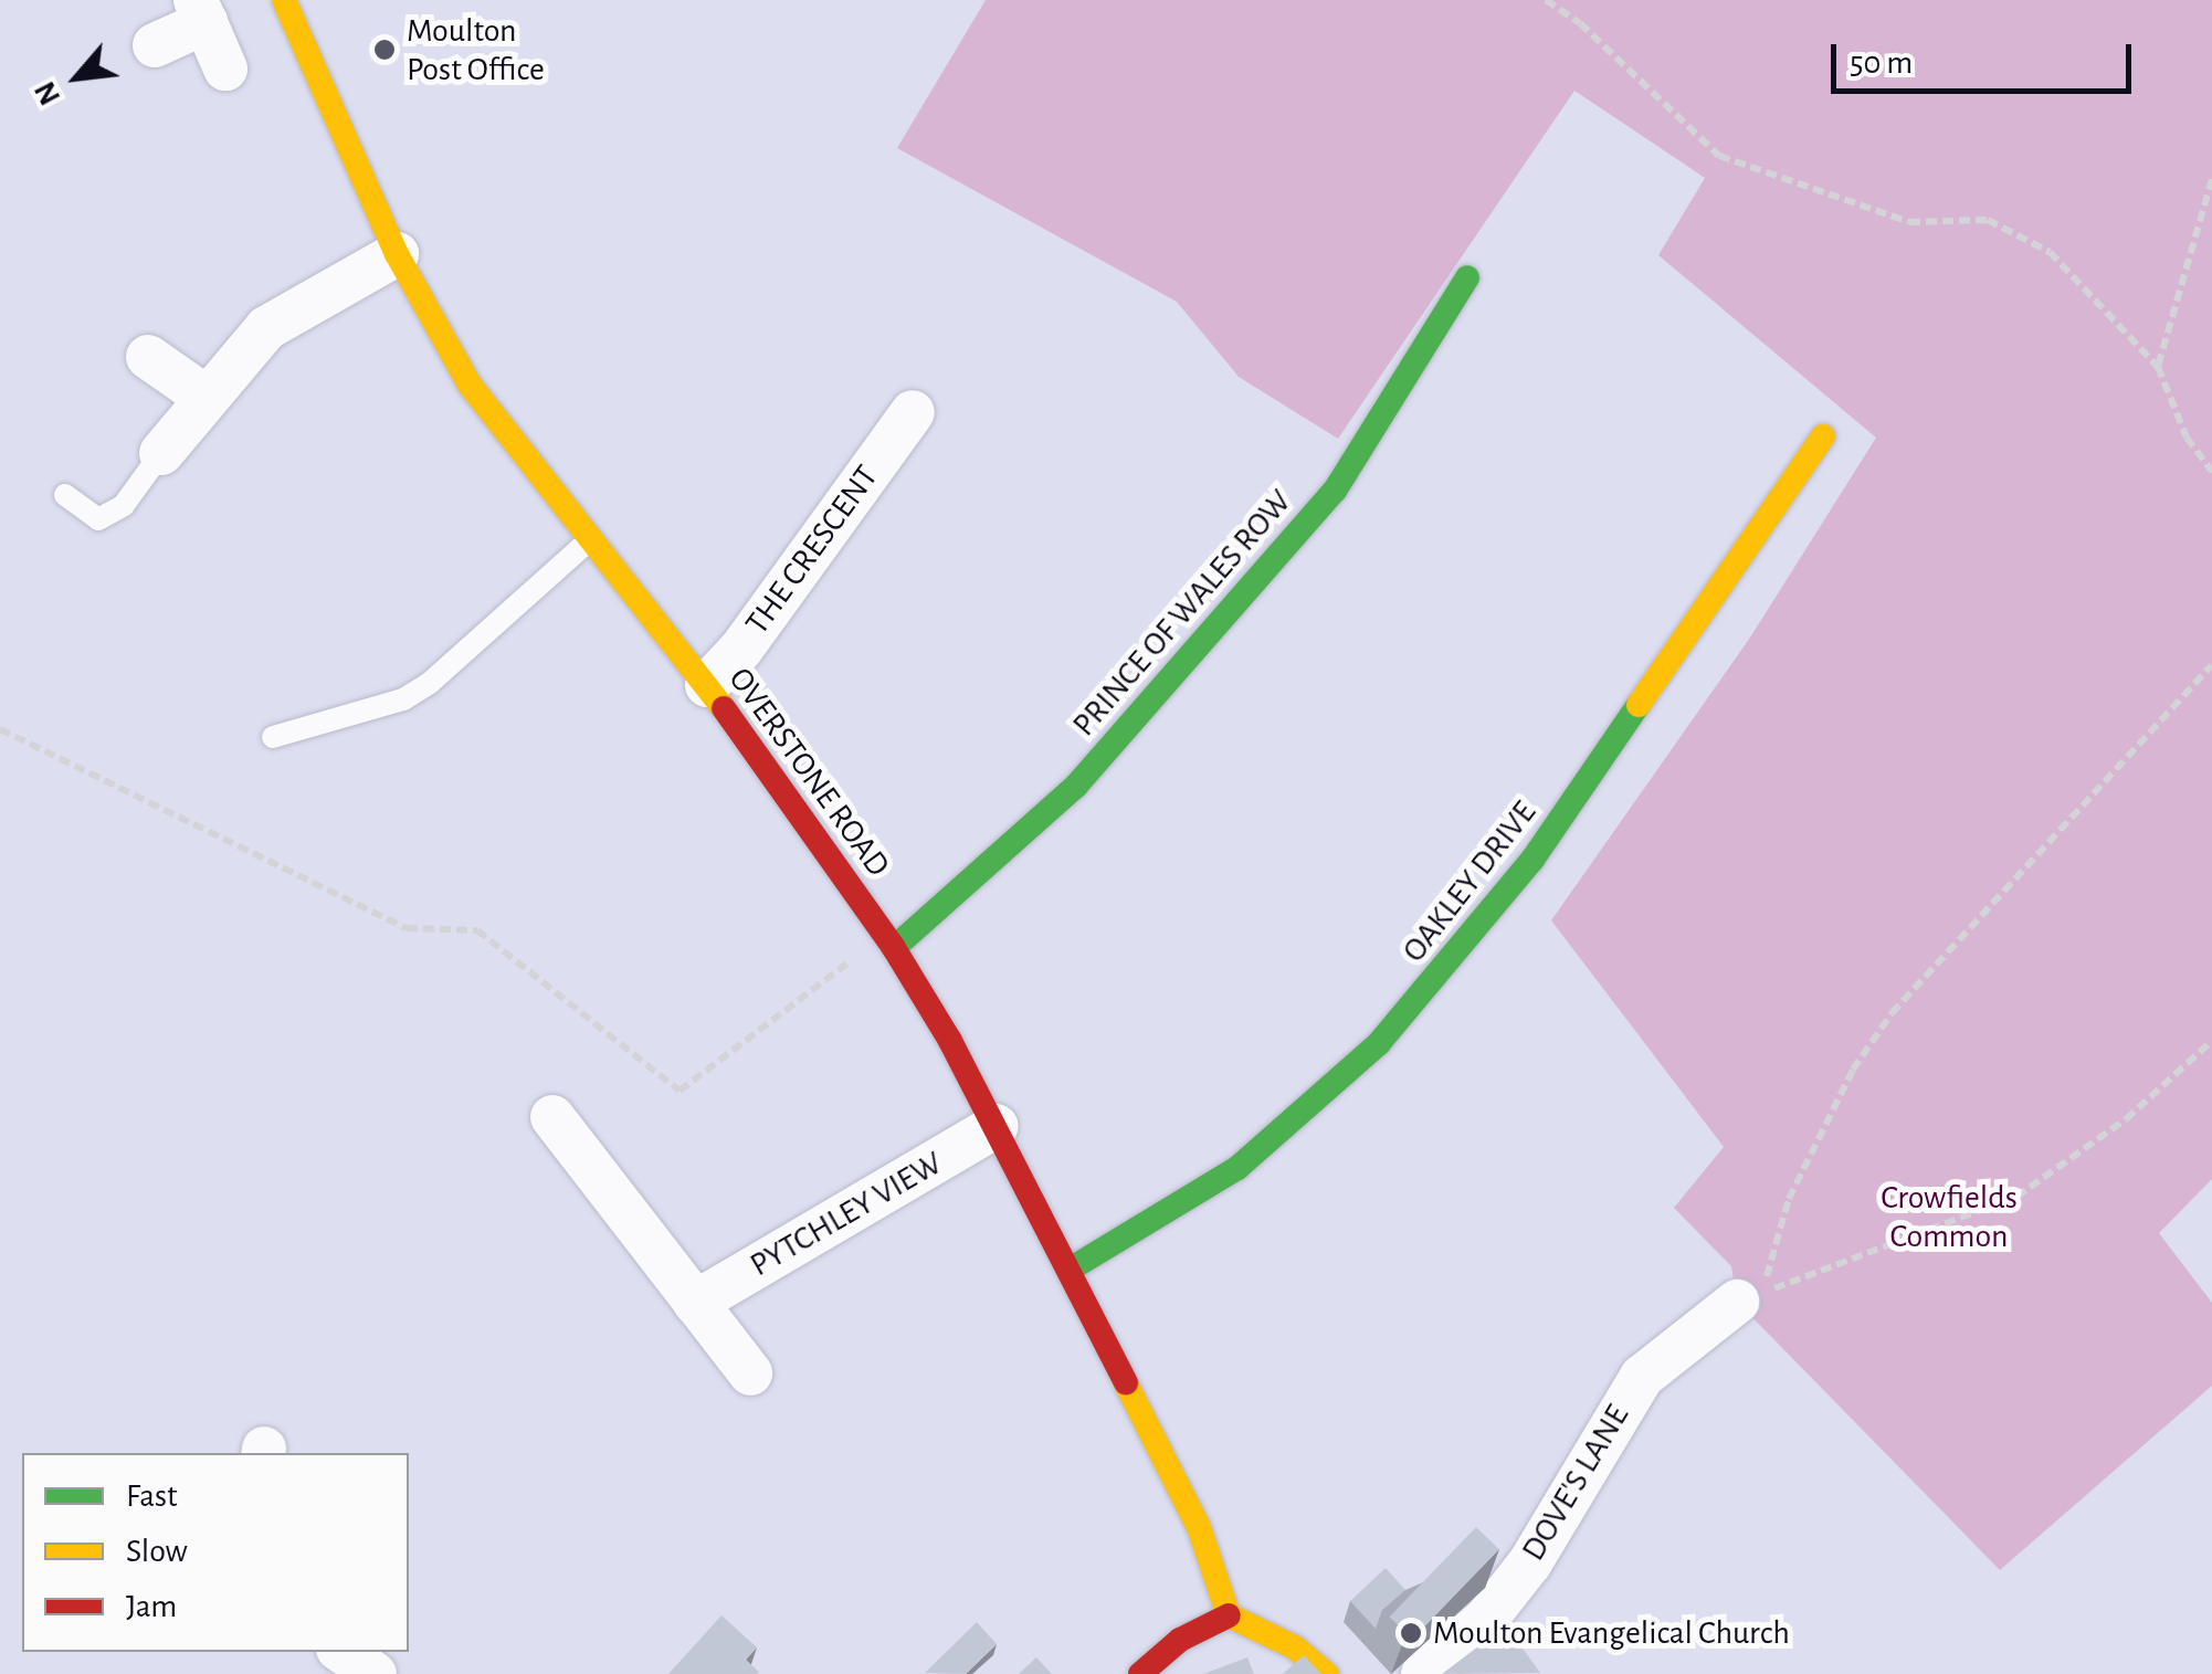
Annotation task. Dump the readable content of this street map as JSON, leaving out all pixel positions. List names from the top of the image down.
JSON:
{
  "streets": {
    "street": [
      "THE CRESCENT",
      "PRINCE OF WALES ROW",
      "OVERSTONE ROAD",
      "OAKLEY DRIVE",
      "PYTCHLEY VIEW",
      "DOVE'S LANE"
    ]
  },
  "crossings": [
    ["THE CRESCENT", "OVERSTONE ROAD"],
    ["PRINCE OF WALES ROW", "OVERSTONE ROAD"],
    ["OVERSTONE ROAD", "OAKLEY DRIVE"],
    ["OVERSTONE ROAD", "PYTCHLEY VIEW"]
  ],
  "parks": ["Crowfields Common"],
  "places": ["Moulton Post Office", "Moulton Evangelical Church"],
  "legend": ["Fast", "Slow", "Jam"],
  "scale_bar": "50 m",
  "north": "bottom left"
}
